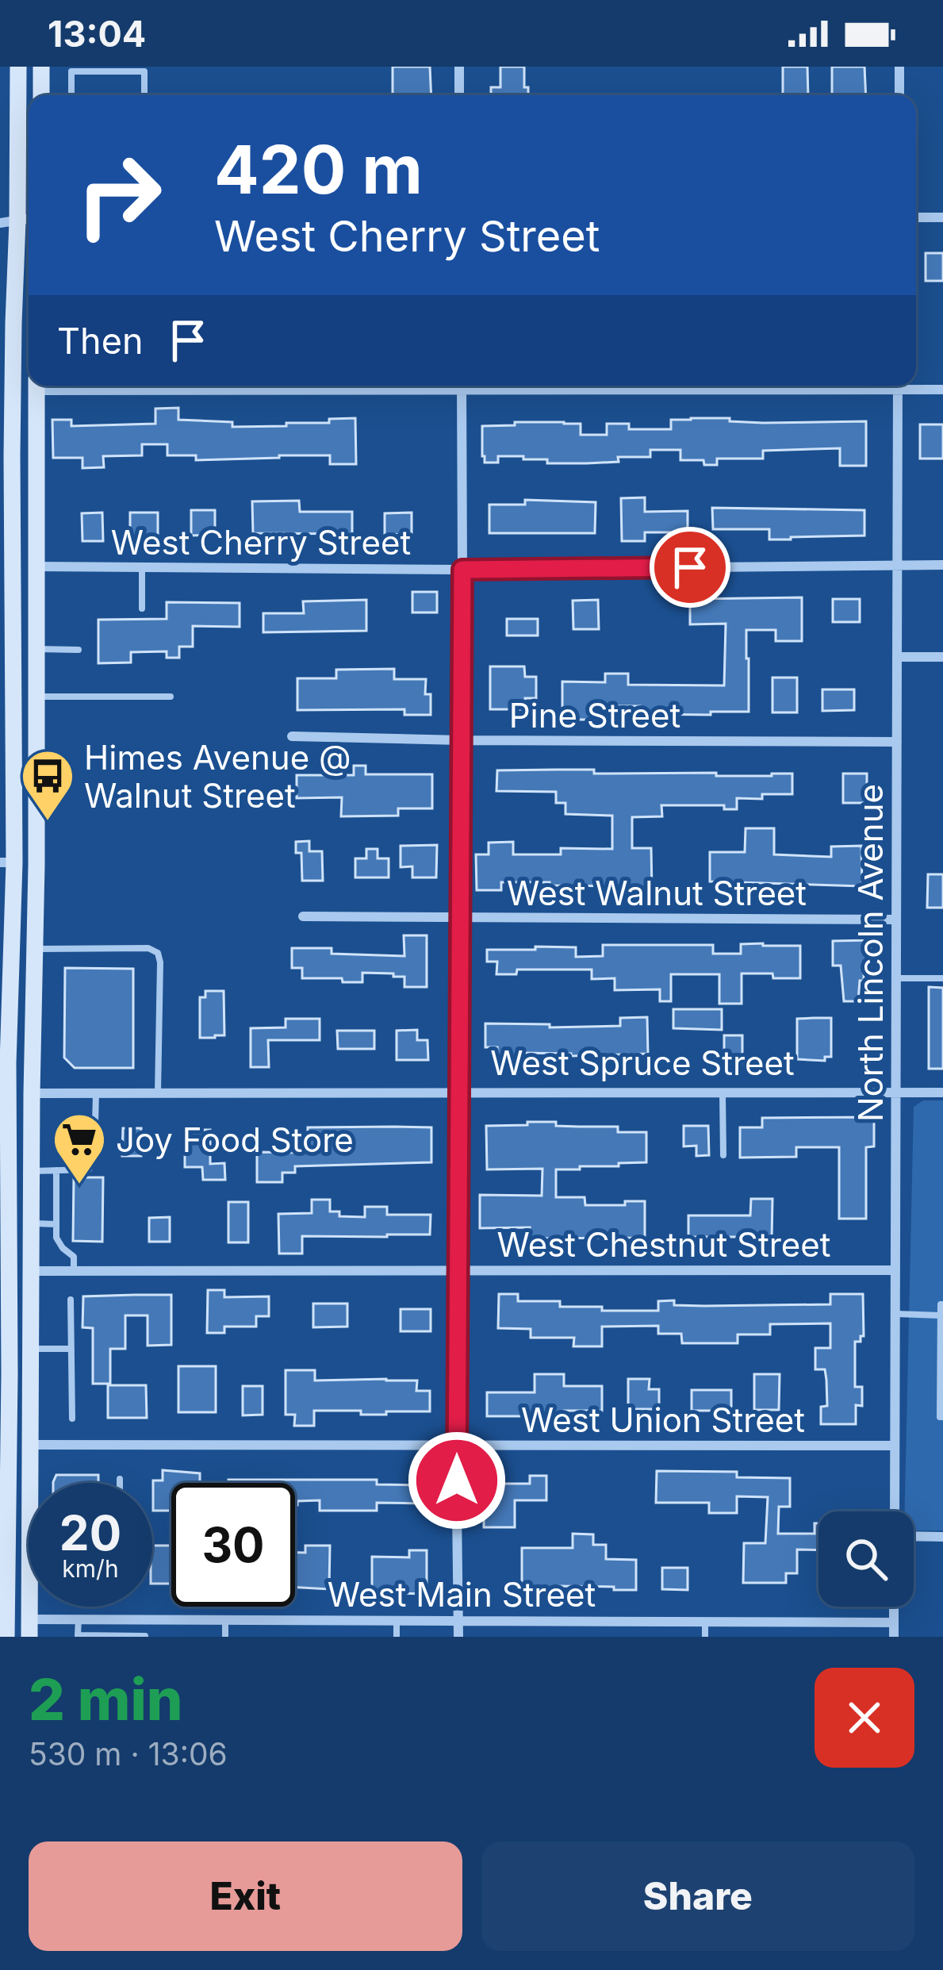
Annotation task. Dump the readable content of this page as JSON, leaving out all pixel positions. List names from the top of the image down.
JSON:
{
  "streets": {
    "street": [
      "West Cherry Street",
      "Pine Street",
      "West Walnut Street",
      "North Lincoln Avenue",
      "West Spruce Street",
      "West Chestnut Street",
      "West Union Street",
      "West Main Street"
    ]
  },
  "crossings": [
    ["West Cherry Street", "North Lincoln Avenue"],
    ["Pine Street", "North Lincoln Avenue"],
    ["West Walnut Street", "North Lincoln Avenue"],
    ["North Lincoln Avenue", "West Spruce Street"],
    ["North Lincoln Avenue", "West Chestnut Street"],
    ["North Lincoln Avenue", "West Union Street"]
  ],
  "places": {
    "bus stop": ["Himes Avenue @ Walnut Street"],
    "supermarket": ["Joy Food Store"]
  },
  "page": {
    "status": "13:04",
    "turn": ["420 m", "West Cherry Street"],
    "then": "Then",
    "speed": "20 km/h",
    "limit": "30",
    "heading": ["2 min", "530 m · 13:06"],
    "buttons": ["Exit", "Share"]
  }
}
